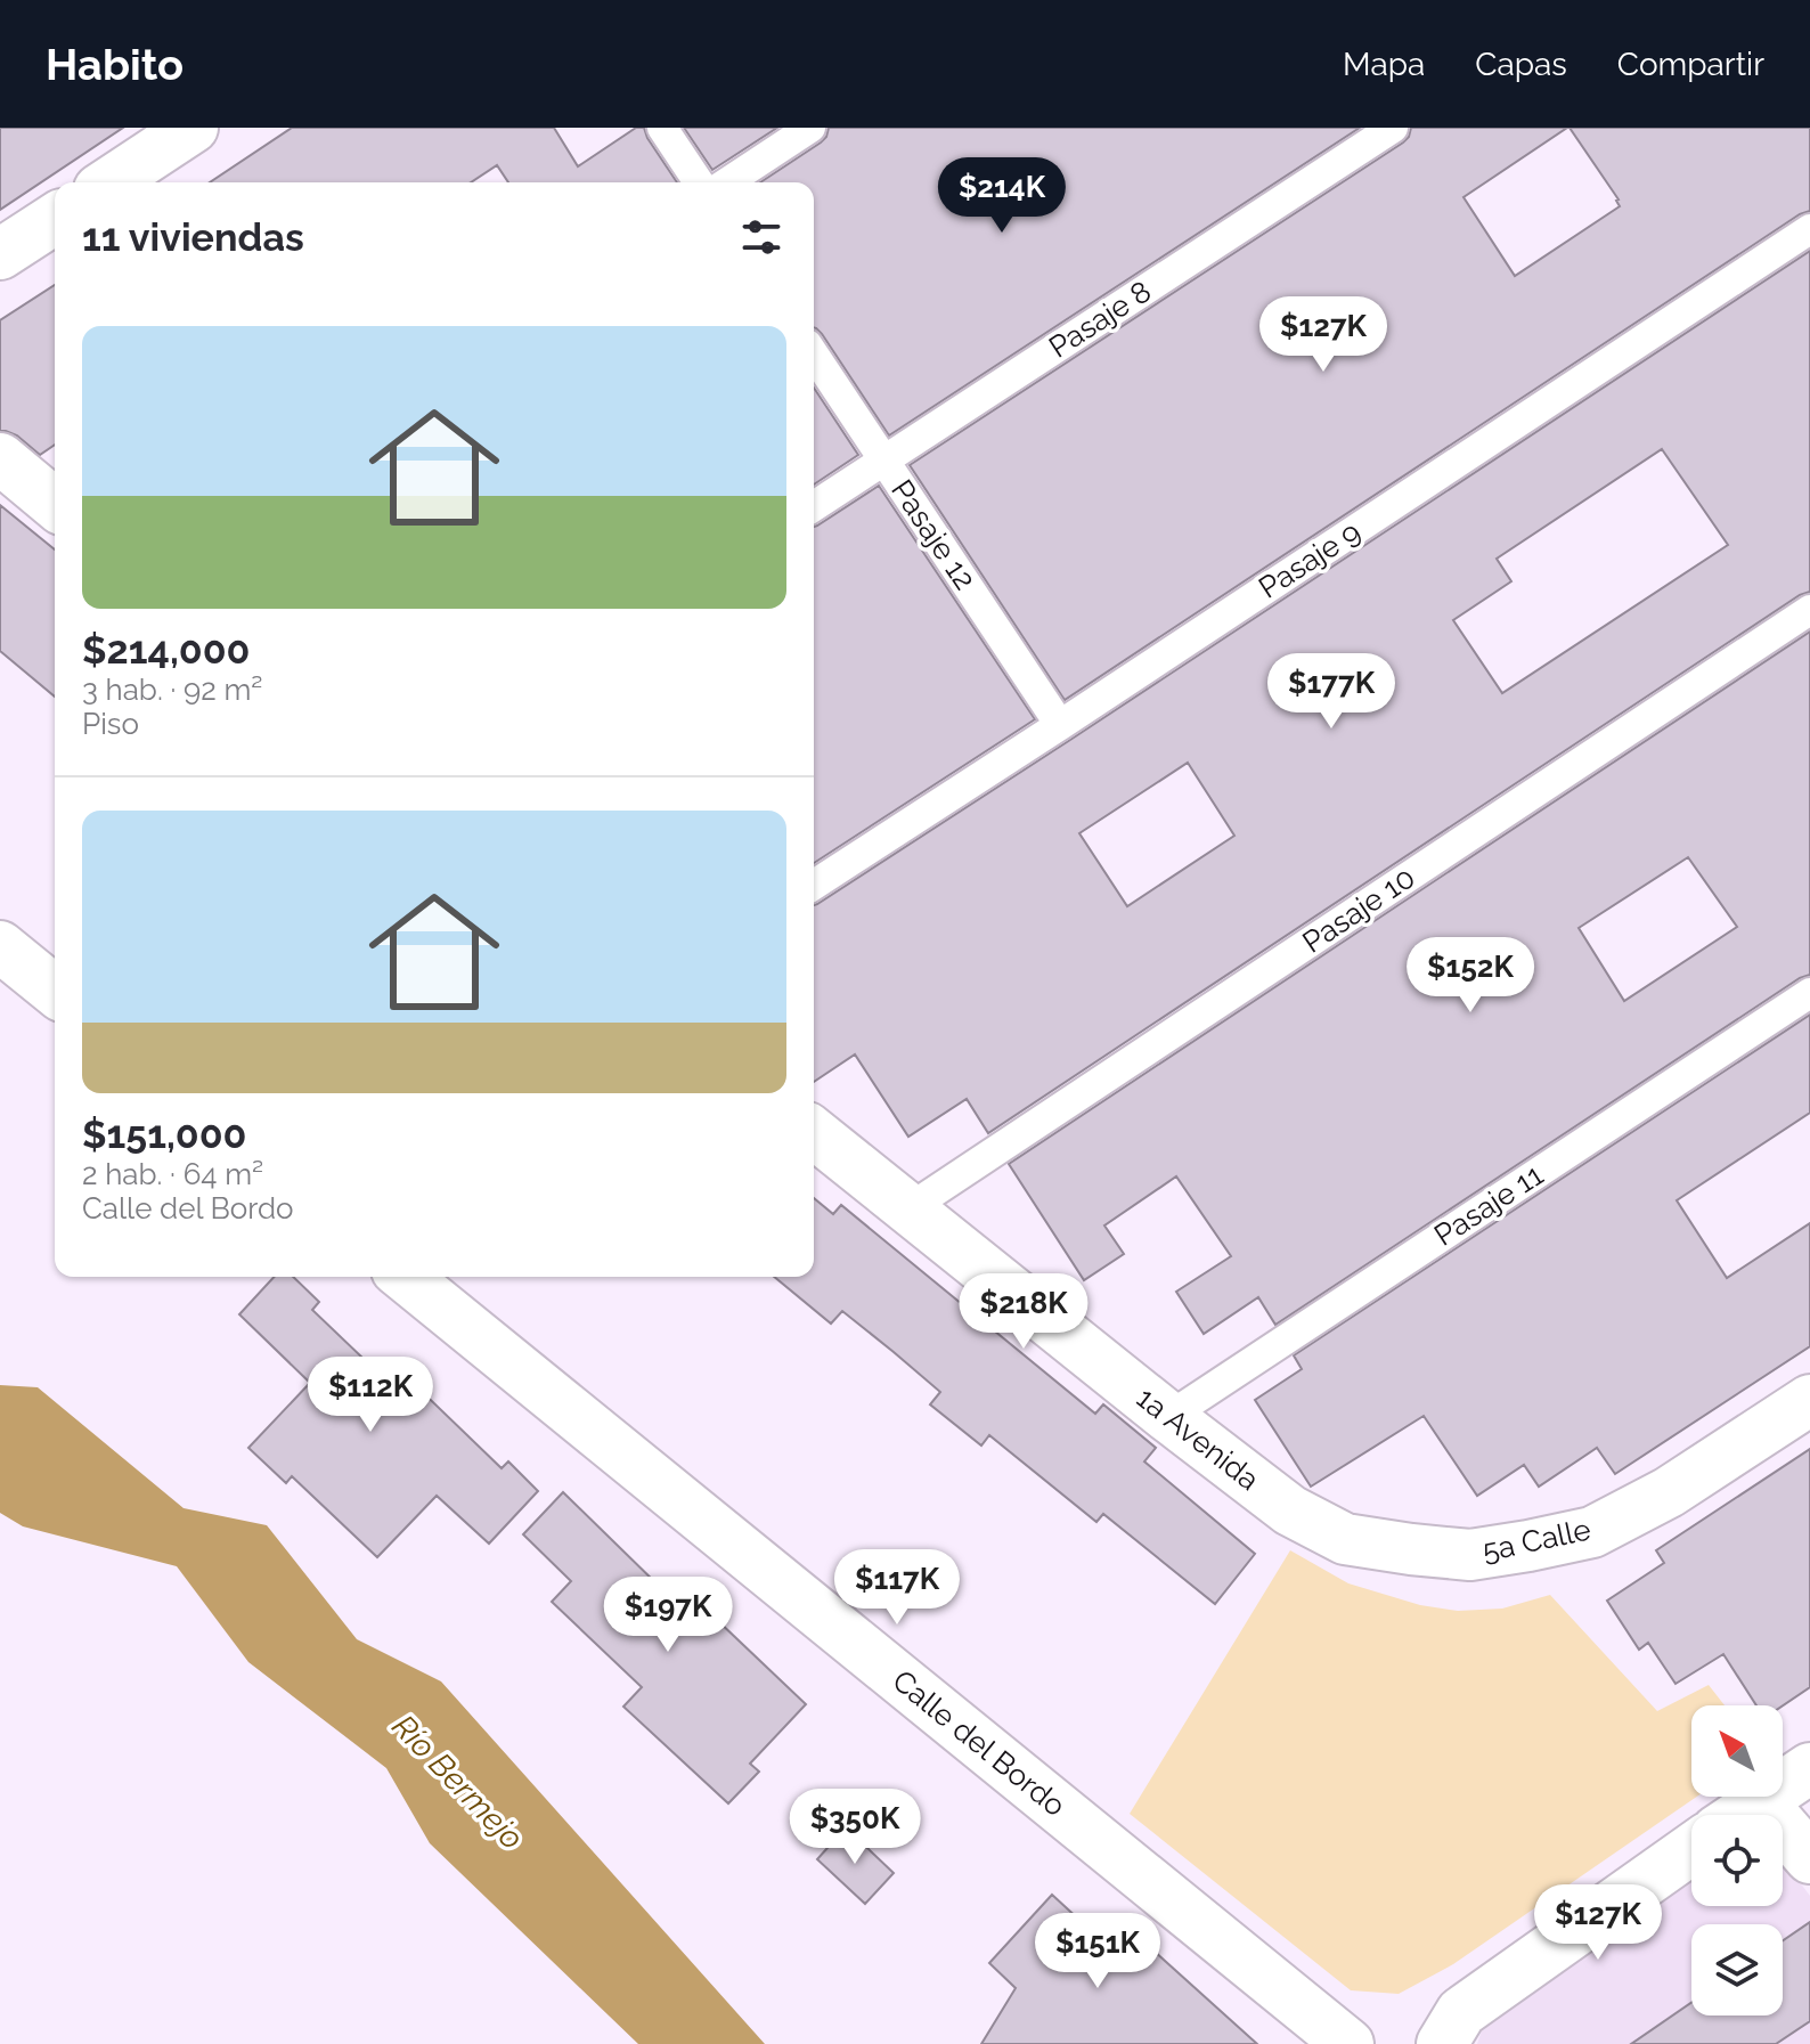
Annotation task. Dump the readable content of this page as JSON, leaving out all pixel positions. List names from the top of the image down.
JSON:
{
  "streets": {
    "street": ["1a Avenida", "5a Calle", "Calle del Bordo"],
    "lane": [
      "Pasaje 8",
      "Pasaje 12",
      "Pasaje 9",
      "Pasaje 10",
      "Pasaje 11"
    ]
  },
  "crossings": [
    ["Pasaje 8", "Pasaje 12"],
    ["Pasaje 12", "Pasaje 9"],
    ["Pasaje 10", "1a Avenida"],
    ["Pasaje 11", "1a Avenida"],
    ["1a Avenida", "5a Calle"]
  ],
  "water": ["Río Bermejo"],
  "north": "top left",
  "page": {
    "header": "Habito",
    "nav": ["Mapa", "Capas", "Compartir"],
    "price": [
      "$214K",
      "$127K",
      "$177K",
      "$152K",
      "$218K",
      "$112K",
      "$117K",
      "$197K",
      "$350K",
      "$127K",
      "$151K"
    ],
    "heading": "11 viviendas",
    "list": [
      {
        "name": "$214,000",
        "note": "3 hab. · 92 m² · Piso"
      },
      {
        "name": "$151,000",
        "note": "2 hab. · 64 m² · Calle del Bordo"
      }
    ]
  }
}
